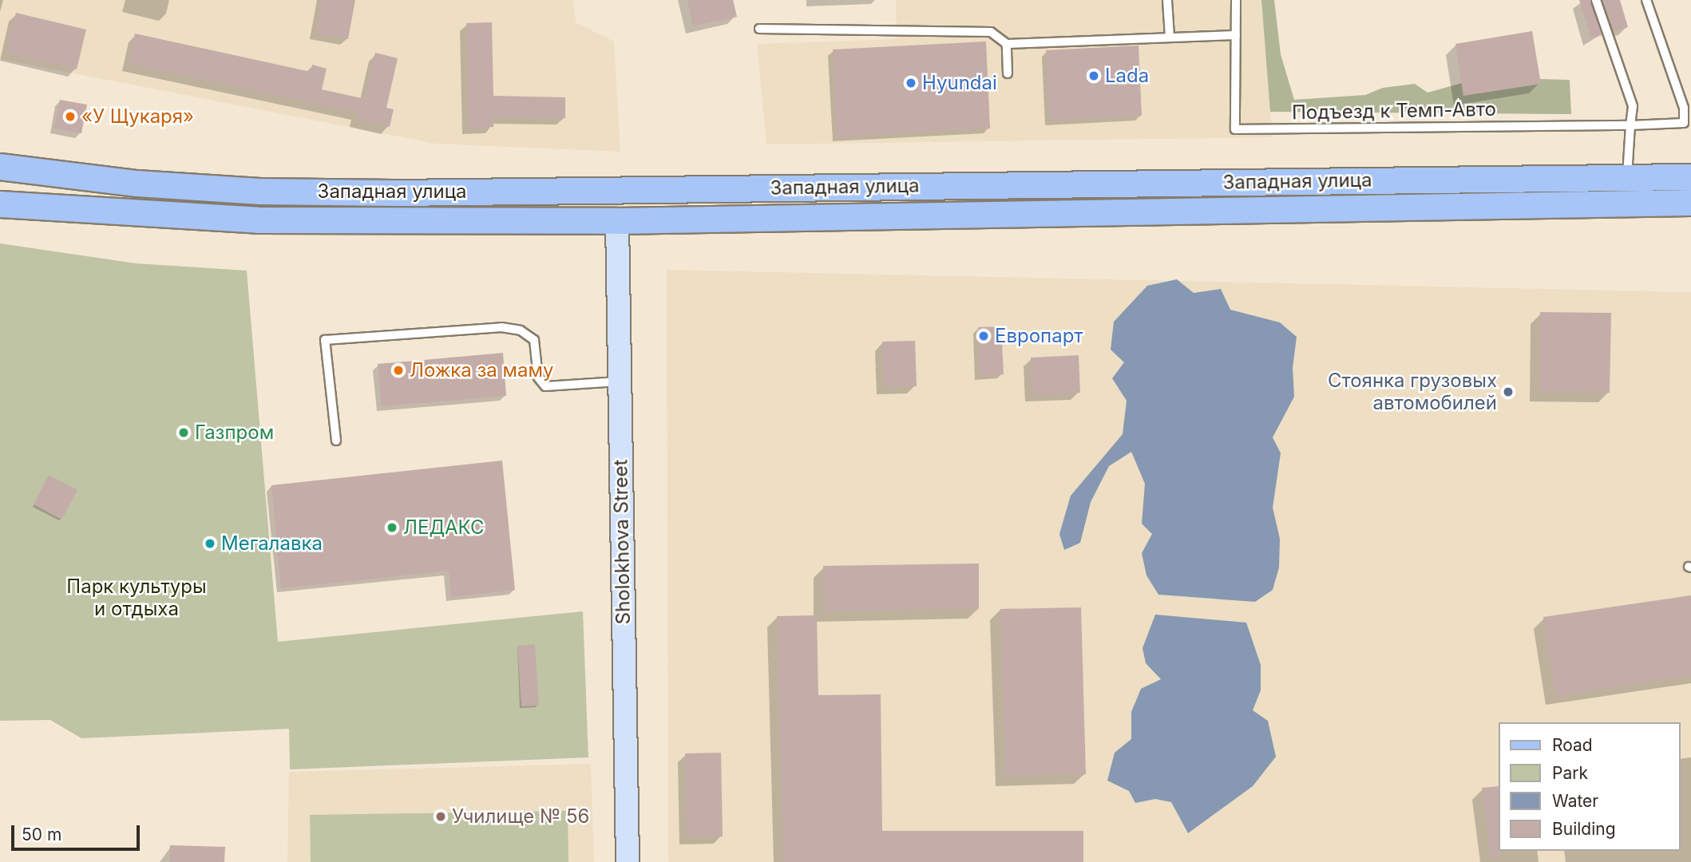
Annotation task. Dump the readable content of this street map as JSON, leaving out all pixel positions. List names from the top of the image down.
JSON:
{
  "streets": {
    "main road": ["Западная улица"],
    "street": ["Sholokhova Street"],
    "lane": ["Подъезд к Темп-Авто"]
  },
  "crossings": [
    ["Западная улица", "Sholokhova Street"]
  ],
  "parks": ["Парк культуры и отдыха"],
  "places": [
    "Lada",
    "Hyundai",
    "«У Щукаря»",
    "Европарт",
    "Ложка за маму",
    "Стоянка грузовых автомобилей",
    "Газпром",
    "ЛЕДАКС",
    "Мегалавка",
    "Училище № 56"
  ],
  "legend": [
    "Road",
    "Park",
    "Water",
    "Building"
  ],
  "scale_bar": "50 m"
}
